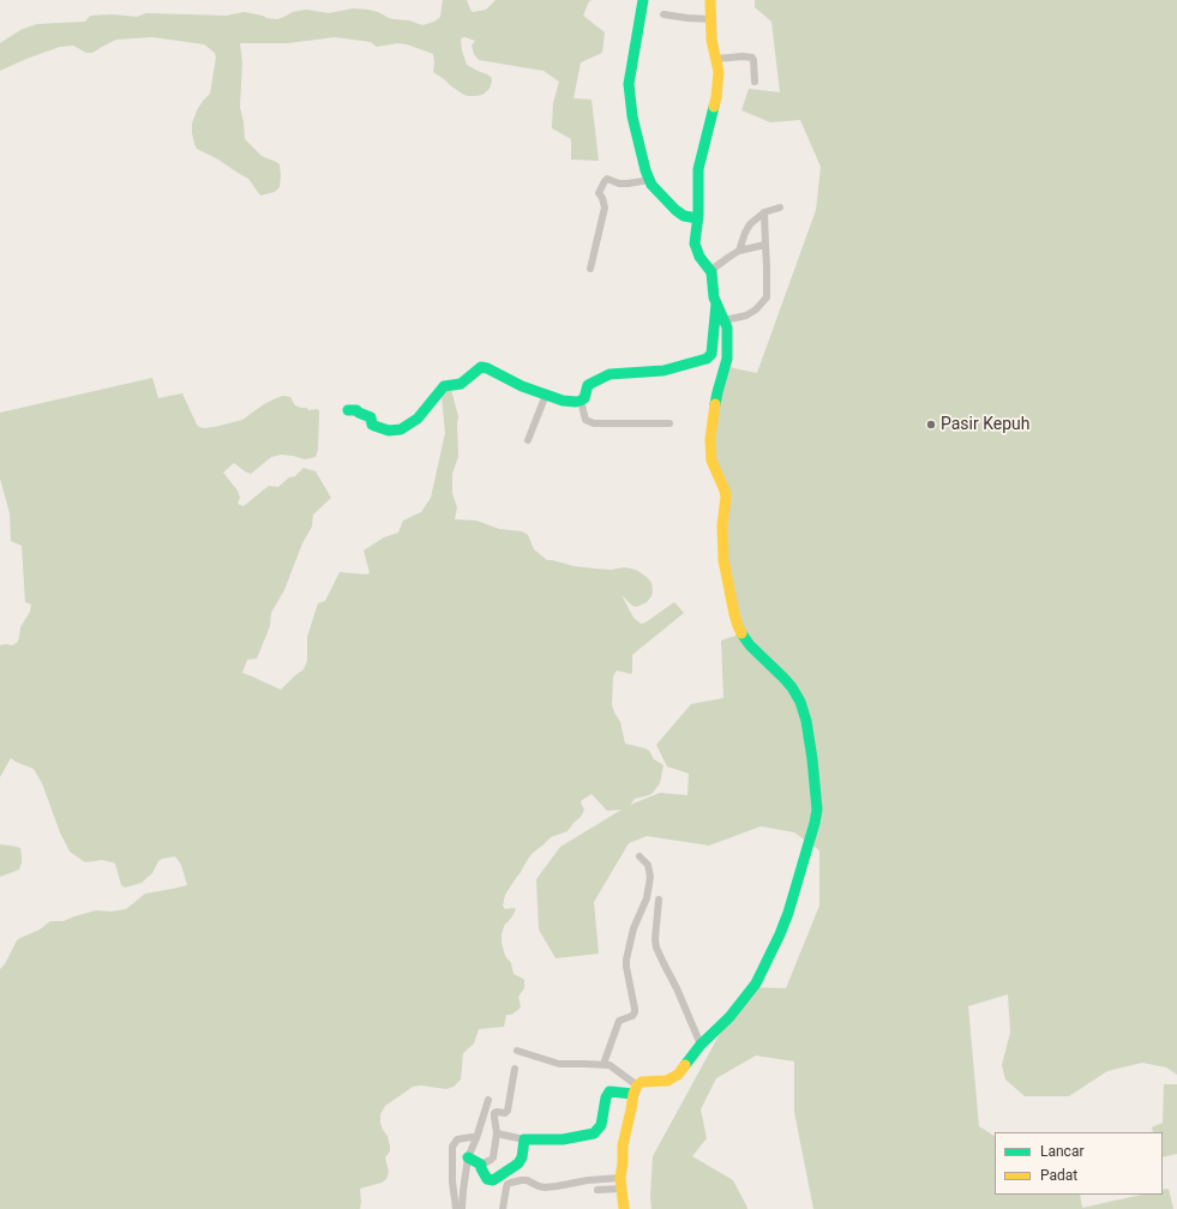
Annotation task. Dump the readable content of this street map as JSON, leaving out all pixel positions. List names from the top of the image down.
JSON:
{
  "places": ["Pasir Kepuh"],
  "legend": ["Lancar", "Padat"]
}
